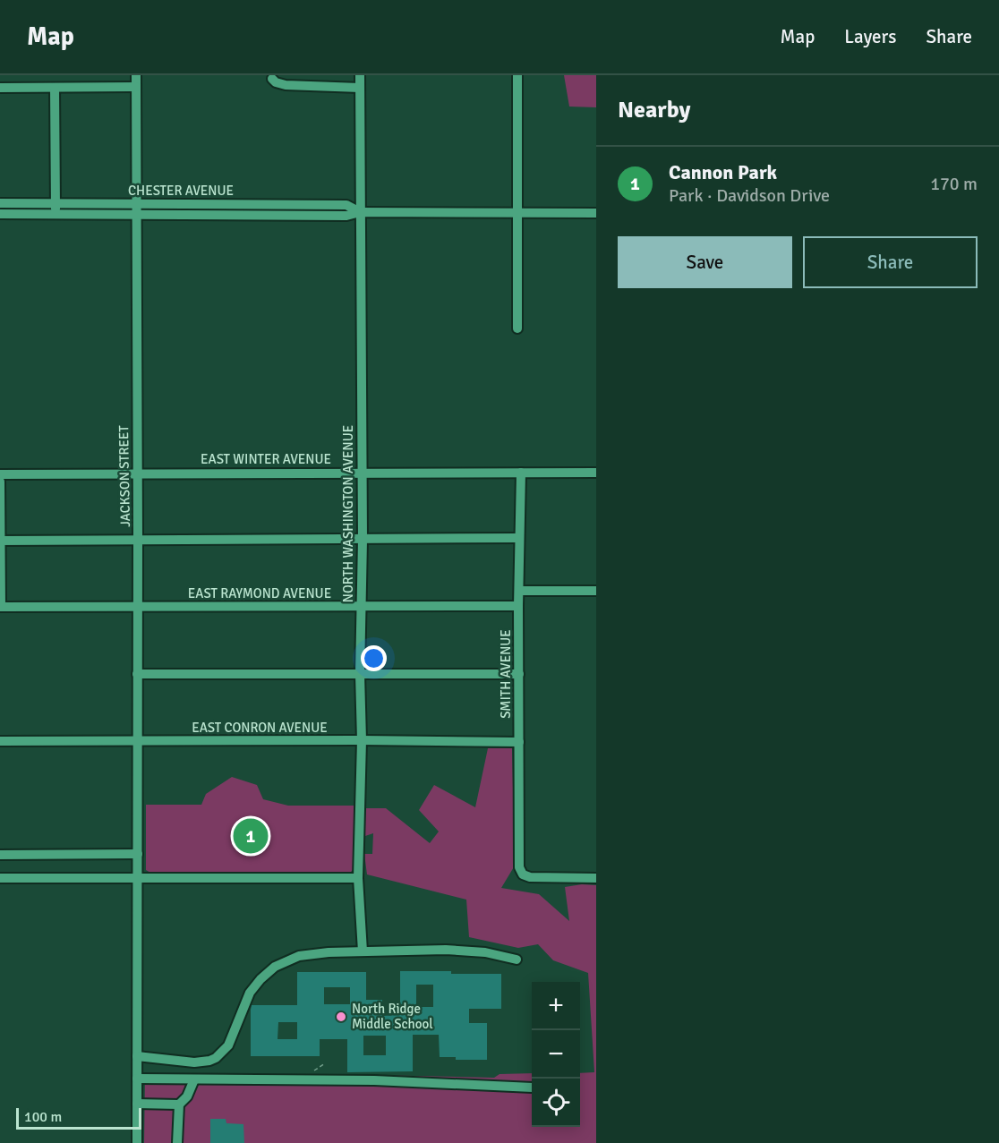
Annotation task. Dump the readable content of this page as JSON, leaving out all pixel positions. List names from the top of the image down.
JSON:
{
  "streets": {
    "street": [
      "CHESTER AVENUE",
      "EAST WINTER AVENUE",
      "JACKSON STREET",
      "NORTH WASHINGTON AVENUE",
      "EAST RAYMOND AVENUE",
      "SMITH AVENUE",
      "EAST CONRON AVENUE"
    ]
  },
  "crossings": [
    ["CHESTER AVENUE", "JACKSON STREET"],
    ["CHESTER AVENUE", "NORTH WASHINGTON AVENUE"],
    ["EAST WINTER AVENUE", "JACKSON STREET"],
    ["EAST WINTER AVENUE", "NORTH WASHINGTON AVENUE"],
    ["EAST WINTER AVENUE", "SMITH AVENUE"],
    ["JACKSON STREET", "EAST RAYMOND AVENUE"],
    ["JACKSON STREET", "EAST CONRON AVENUE"],
    ["NORTH WASHINGTON AVENUE", "EAST RAYMOND AVENUE"],
    ["NORTH WASHINGTON AVENUE", "EAST CONRON AVENUE"],
    ["EAST RAYMOND AVENUE", "SMITH AVENUE"],
    ["SMITH AVENUE", "EAST CONRON AVENUE"]
  ],
  "places": ["North Ridge Middle School"],
  "scale_bar": "100 m",
  "page": {
    "header": "Map",
    "nav": ["Map", "Layers", "Share"],
    "heading": "Nearby",
    "list": [
      {
        "mark": "1",
        "name": "Cannon Park",
        "note": "Park · Davidson Drive",
        "value": "170 m"
      }
    ],
    "buttons": ["Save", "Share"],
    "pins": "1",
    "map_buttons": ["+", "−"],
    "scale": "100 m"
  }
}
